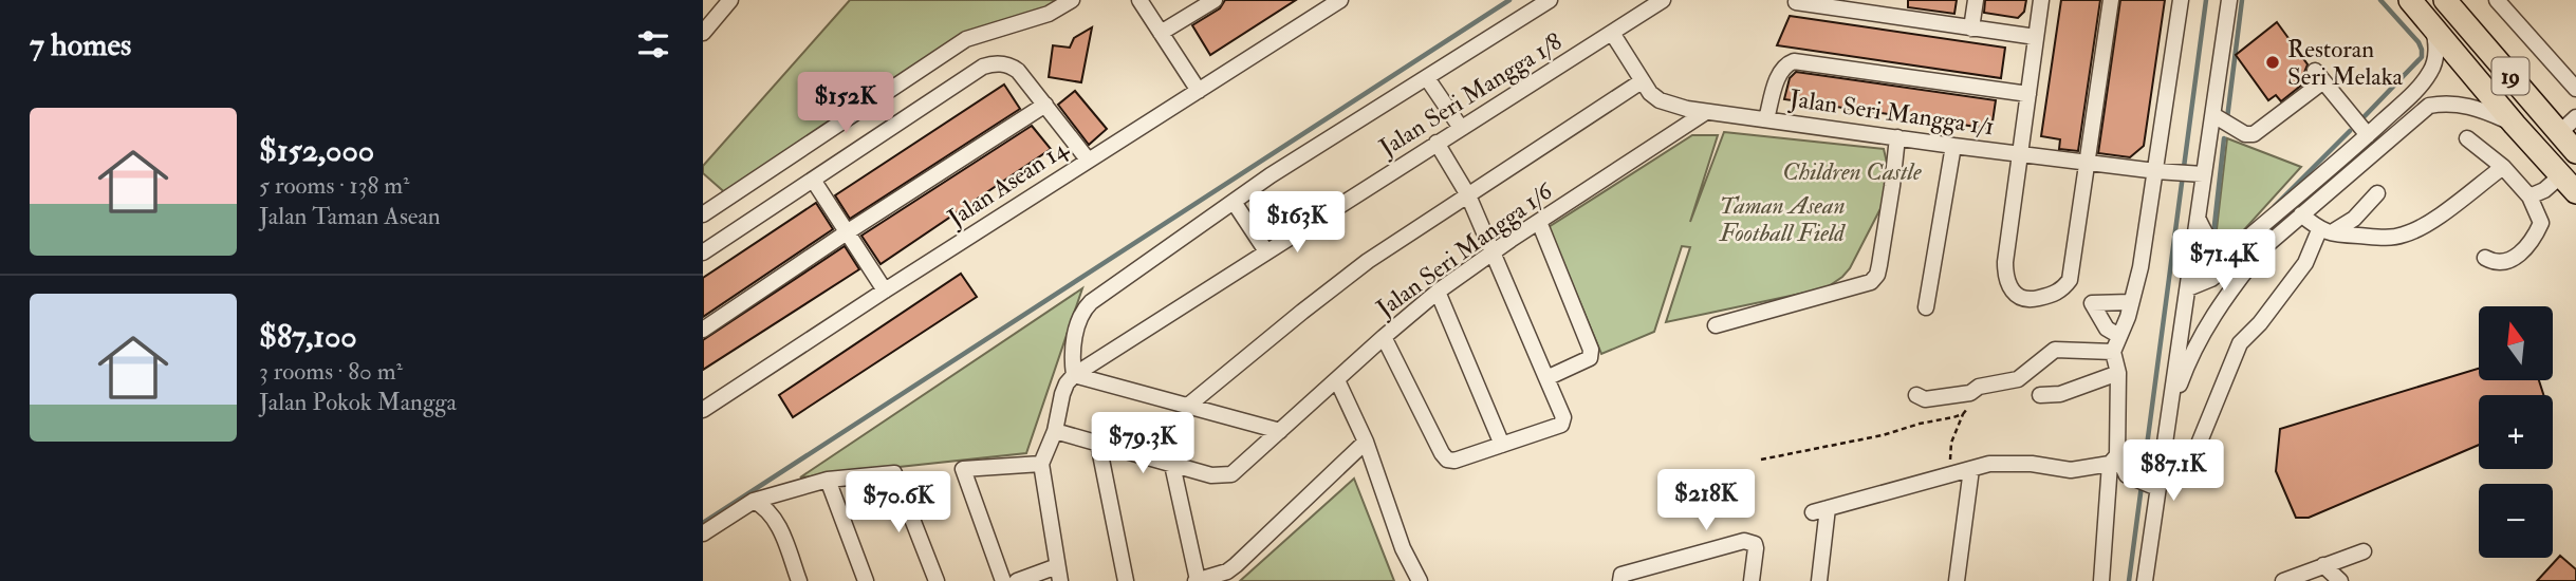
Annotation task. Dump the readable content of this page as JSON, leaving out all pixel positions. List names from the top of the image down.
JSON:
{
  "streets": {
    "highway": ["19"],
    "street": [
      "Jalan Seri Mangga 1/8",
      "Jalan Seri Mangga 1/1",
      "Jalan Asean 14",
      "Jalan Seri Mangga 1/6"
    ]
  },
  "crossings": [
    ["Jalan Seri Mangga 1/8", "Jalan Seri Mangga 1/1"],
    ["Jalan Seri Mangga 1/1", "Jalan Seri Mangga 1/6"]
  ],
  "parks": ["Children Castle", "Taman Asean Football Field"],
  "places": ["Restoran Seri Melaka"],
  "north": "top",
  "page": {
    "heading": "7 homes",
    "price": [
      "$152K",
      "$163K",
      "$71.4K",
      "$79.3K",
      "$87.1K",
      "$218K",
      "$70.6K"
    ],
    "list": [
      {
        "name": "$152,000",
        "note": "5 rooms · 138 m² · Jalan Taman Asean"
      },
      {
        "name": "$87,100",
        "note": "3 rooms · 80 m² · Jalan Pokok Mangga"
      }
    ],
    "map_buttons": ["+", "−"]
  }
}
